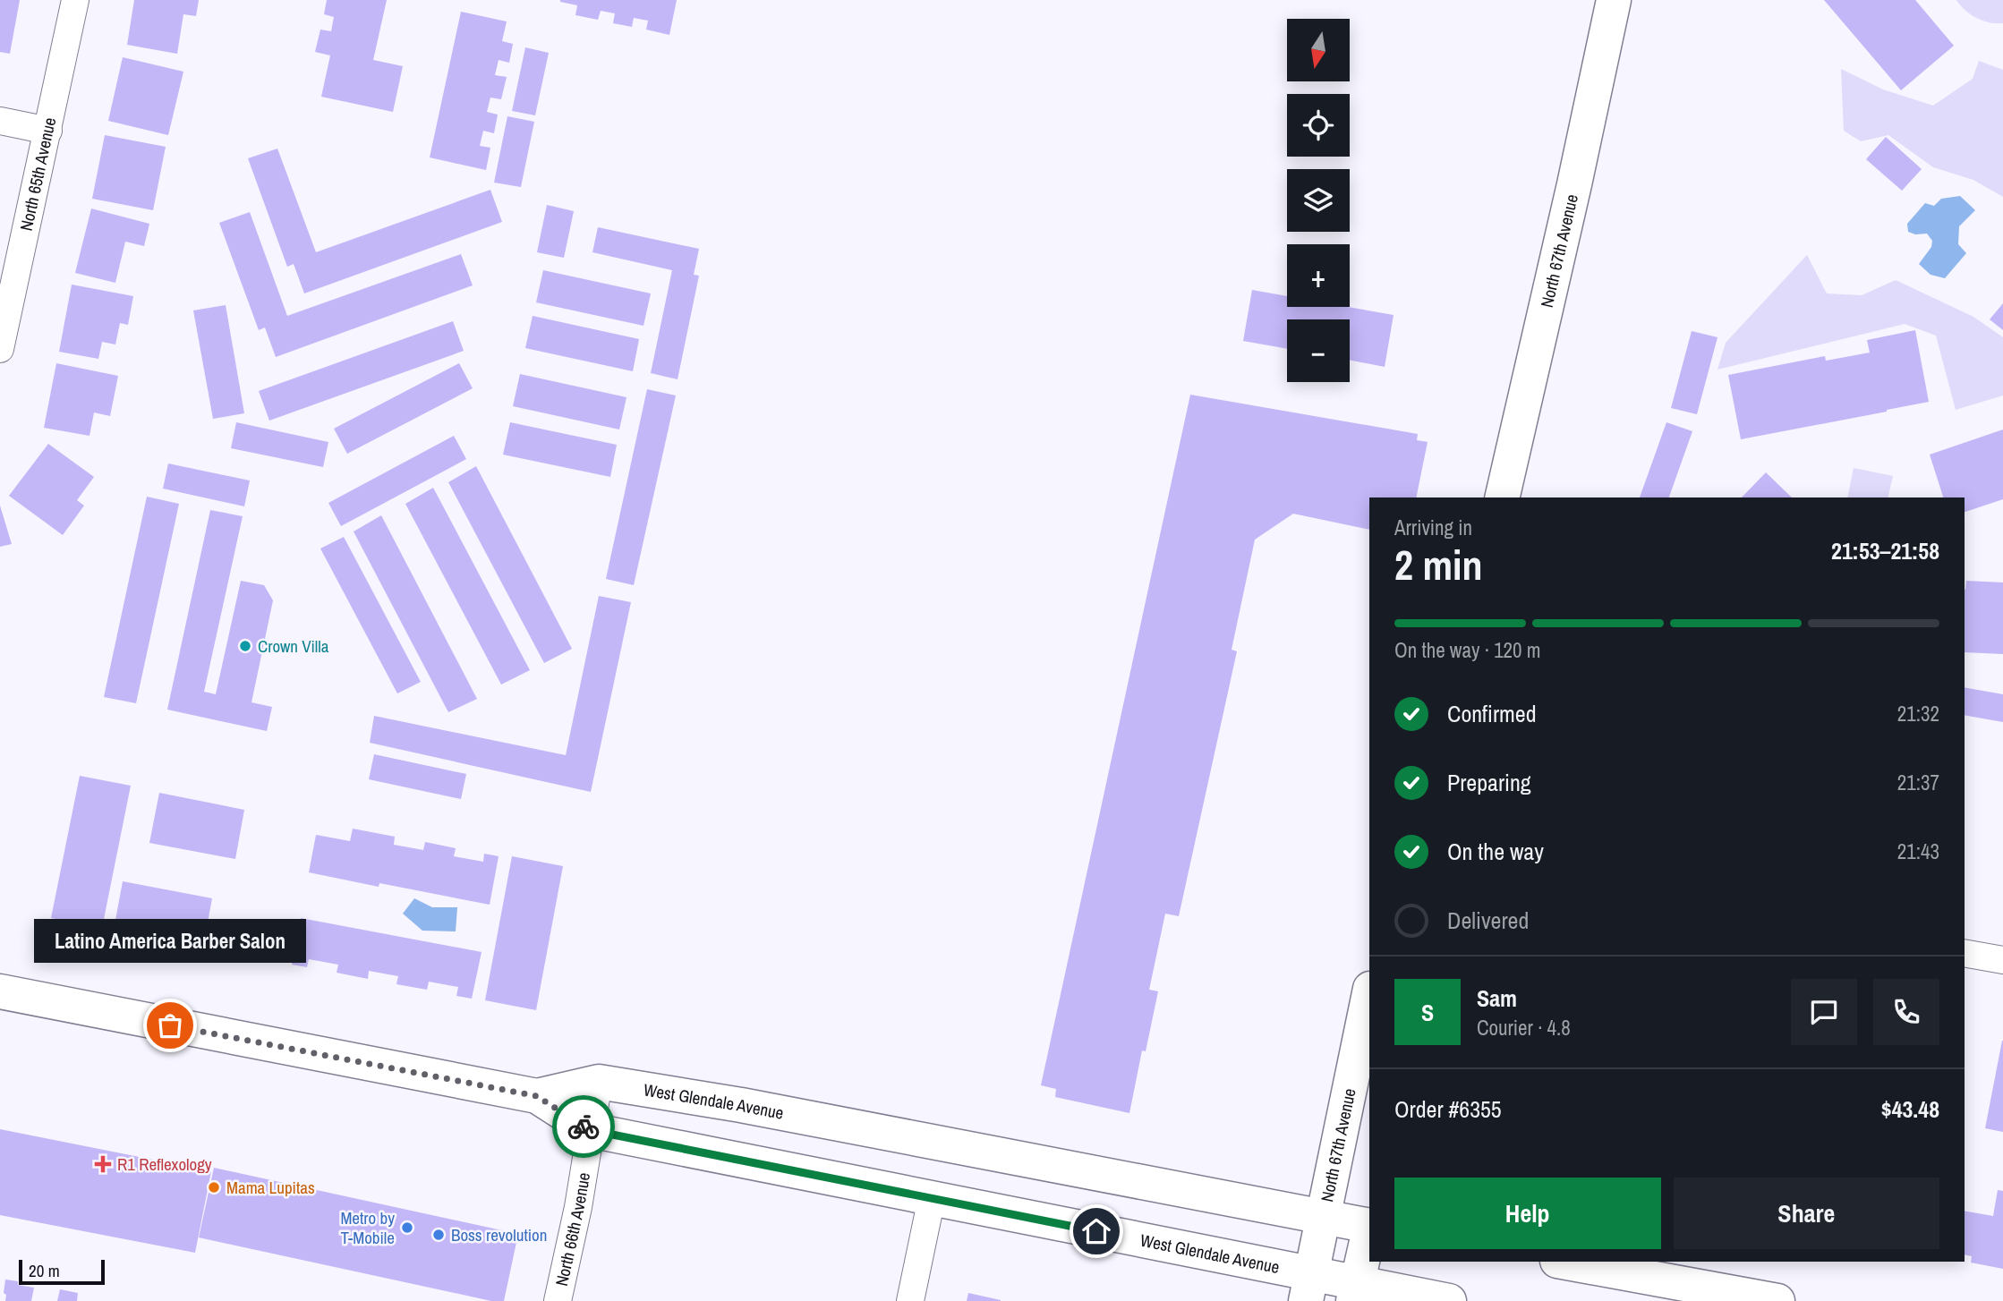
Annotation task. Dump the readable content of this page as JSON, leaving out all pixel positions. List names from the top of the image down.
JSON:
{
  "streets": {
    "main road": ["North 67th Avenue", "West Glendale Avenue"],
    "street": ["North 65th Avenue", "North 66th Avenue"]
  },
  "crossings": [
    ["North 67th Avenue", "West Glendale Avenue"],
    ["West Glendale Avenue", "North 66th Avenue"]
  ],
  "places": {
    "other": [
      "Crown Villa",
      "Latino America Barber Salon",
      "Mama Lupitas",
      "Metro by T-Mobile",
      "Boss revolution"
    ],
    "health": ["R1 Reflexology"]
  },
  "scale_bar": "20 m",
  "north": "bottom",
  "page": {
    "map_buttons": ["+", "−"],
    "heading": ["2 min", "Arriving in", "21:53–21:58"],
    "panel": [
      "Sam",
      "Courier · 4.8",
      "Order #6355",
      "$43.48"
    ],
    "bar": "On the way · 120 m",
    "list": [
      ["Confirmed", "21:32"],
      ["Preparing", "21:37"],
      ["On the way", "21:43"],
      "Delivered"
    ],
    "bubble": "Latino America Barber Salon",
    "round": "S",
    "buttons": ["Help", "Share"],
    "scale": "20 m"
  }
}
